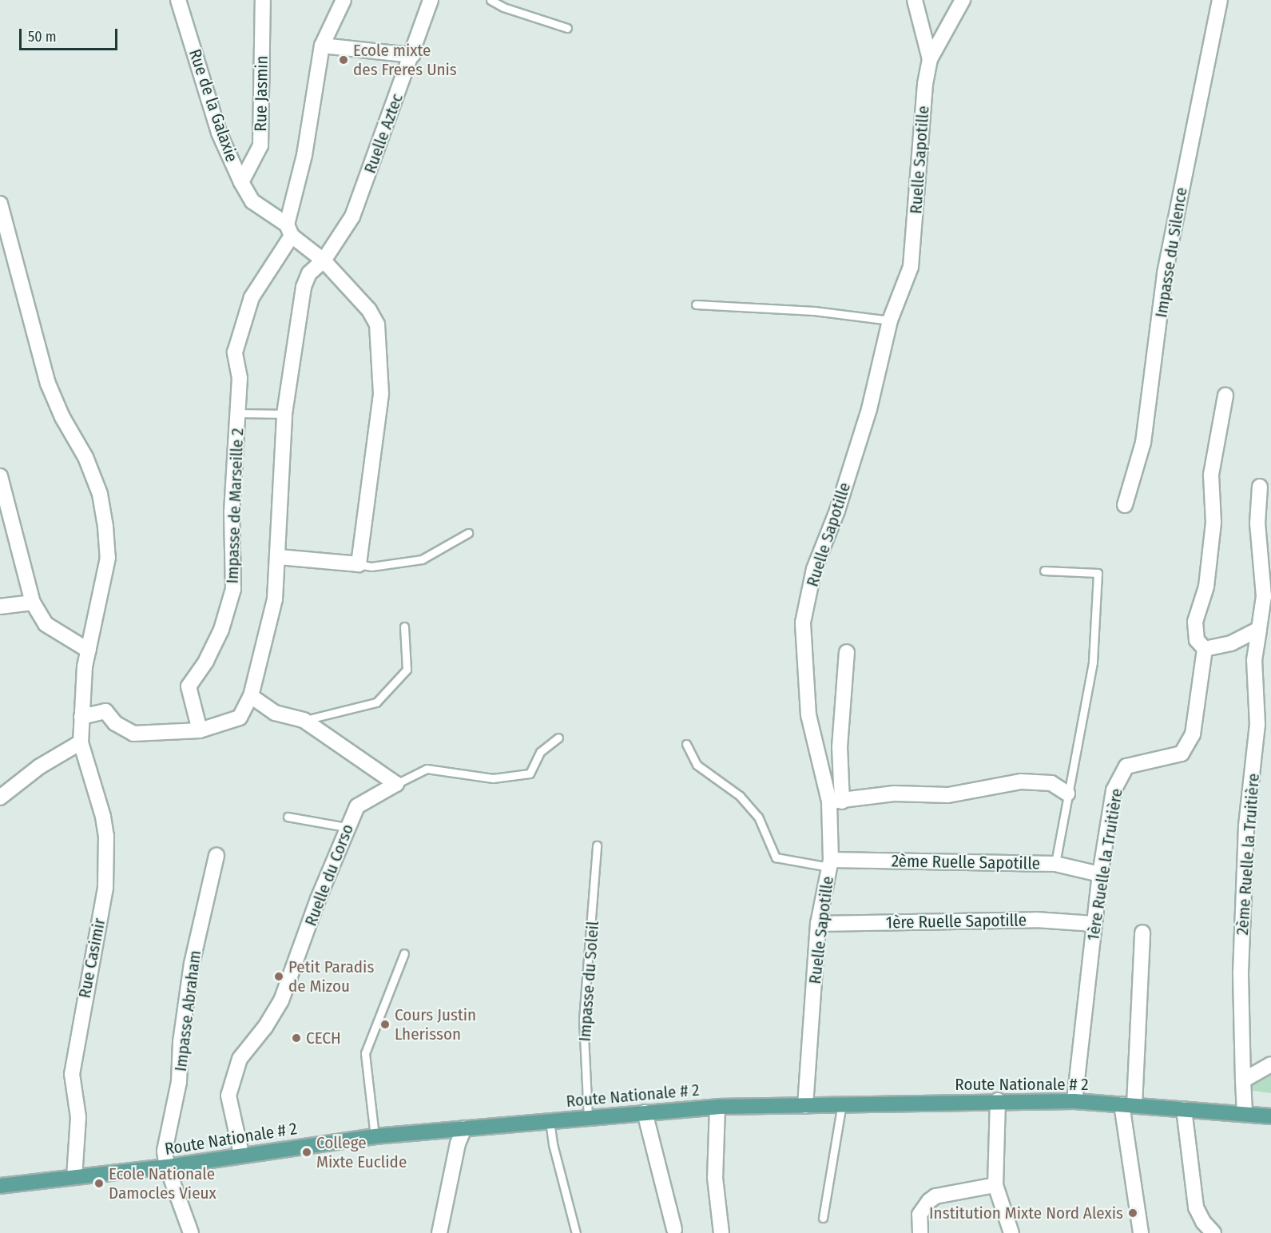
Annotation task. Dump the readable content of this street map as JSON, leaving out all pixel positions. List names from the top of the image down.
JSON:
{
  "streets": {
    "main road": ["Route Nationale # 2"],
    "street": [
      "Rue Jasmin",
      "Rue de la Galaxie",
      "Ruelle Aztec",
      "Ruelle Sapotille",
      "Impasse du Silence",
      "Impasse de Marseille 2",
      "2ème Ruelle la Truitière",
      "2ème Ruelle Sapotille",
      "1ère Ruelle la Truitière",
      "Ruelle du Corso",
      "1ère Ruelle Sapotille",
      "Rue Casimir",
      "Impasse Abraham"
    ],
    "lane": ["Impasse du Soleil"]
  },
  "crossings": [
    ["Rue Jasmin", "Rue de la Galaxie"],
    ["Rue de la Galaxie", "Ruelle Aztec"],
    ["Rue de la Galaxie", "Impasse de Marseille 2"],
    ["Ruelle Aztec", "Impasse de Marseille 2"],
    ["Ruelle Aztec", "Rue Casimir"],
    ["Ruelle Sapotille", "2ème Ruelle Sapotille"],
    ["Ruelle Sapotille", "1ère Ruelle Sapotille"],
    ["Ruelle Sapotille", "Route Nationale # 2"],
    ["2ème Ruelle la Truitière", "Route Nationale # 2"],
    ["2ème Ruelle Sapotille", "1ère Ruelle la Truitière"],
    ["1ère Ruelle la Truitière", "1ère Ruelle Sapotille"],
    ["1ère Ruelle la Truitière", "Route Nationale # 2"],
    ["Ruelle du Corso", "Route Nationale # 2"],
    ["Rue Casimir", "Route Nationale # 2"],
    ["Impasse du Soleil", "Route Nationale # 2"],
    ["Impasse Abraham", "Route Nationale # 2"]
  ],
  "places": [
    "Ecole mixte des Freres Unis",
    "Petit Paradis de Mizou",
    "Cours Justin Lherisson",
    "CECH",
    "College Mixte Euclide",
    "Ecole Nationale Damocles Vieux",
    "Institution Mixte Nord Alexis"
  ],
  "scale_bar": "50 m"
}
